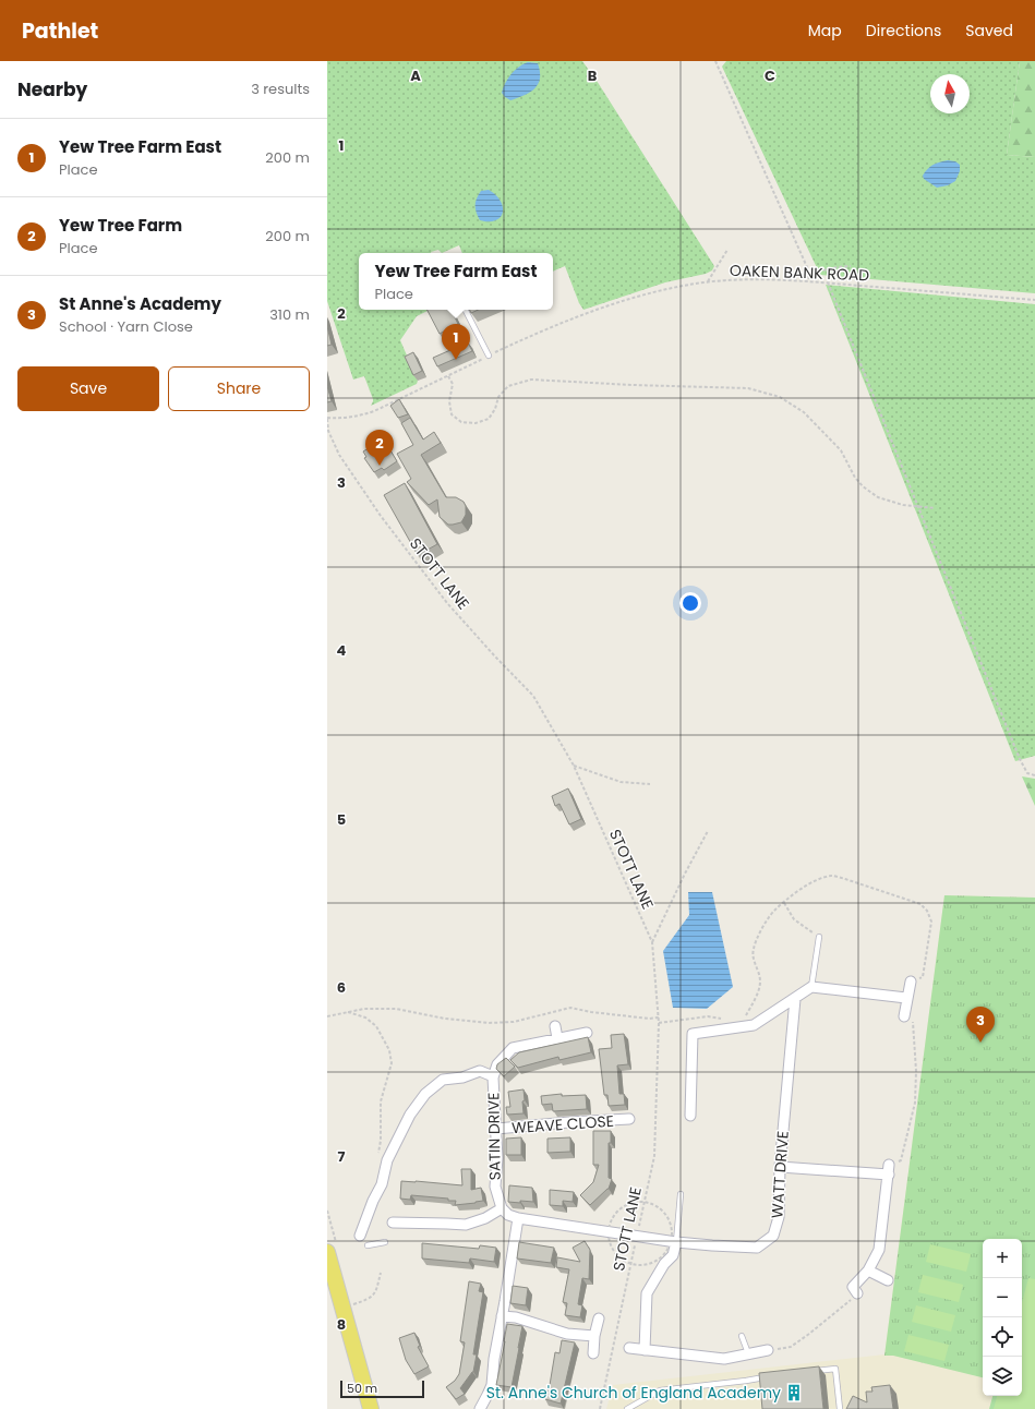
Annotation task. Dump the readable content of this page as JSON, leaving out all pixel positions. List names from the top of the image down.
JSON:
{
  "streets": {
    "street": ["WEAVE CLOSE", "SATIN DRIVE", "WATT DRIVE"],
    "path": ["OAKEN BANK ROAD", "STOTT LANE"]
  },
  "crossings": [
    ["OAKEN BANK ROAD", "STOTT LANE"],
    ["STOTT LANE", "WATT DRIVE"],
    ["WEAVE CLOSE", "SATIN DRIVE"]
  ],
  "places": {
    "building": ["St. Anne's Church of England Academy"]
  },
  "scale_bar": "50 m",
  "north": "top",
  "page": {
    "header": "Pathlet",
    "nav": ["Map", "Directions", "Saved"],
    "heading": ["Nearby", "3 results"],
    "list": [
      {
        "mark": "1",
        "name": "Yew Tree Farm East",
        "note": "Place",
        "value": "200 m"
      },
      {
        "mark": "2",
        "name": "Yew Tree Farm",
        "note": "Place",
        "value": "200 m"
      },
      {
        "mark": "3",
        "name": "St Anne's Academy",
        "note": "School · Yarn Close",
        "value": "310 m"
      }
    ],
    "popup": ["Yew Tree Farm East", "Place"],
    "pins": ["1", "2", "3"],
    "buttons": ["Save", "Share"],
    "map_buttons": ["+", "−"],
    "scale": "50 m"
  },
  "grid": {
    "columns": ["A", "B", "C"],
    "rows": [
      "1",
      "2",
      "3",
      "4",
      "5",
      "6",
      "7",
      "8"
    ]
  }
}
